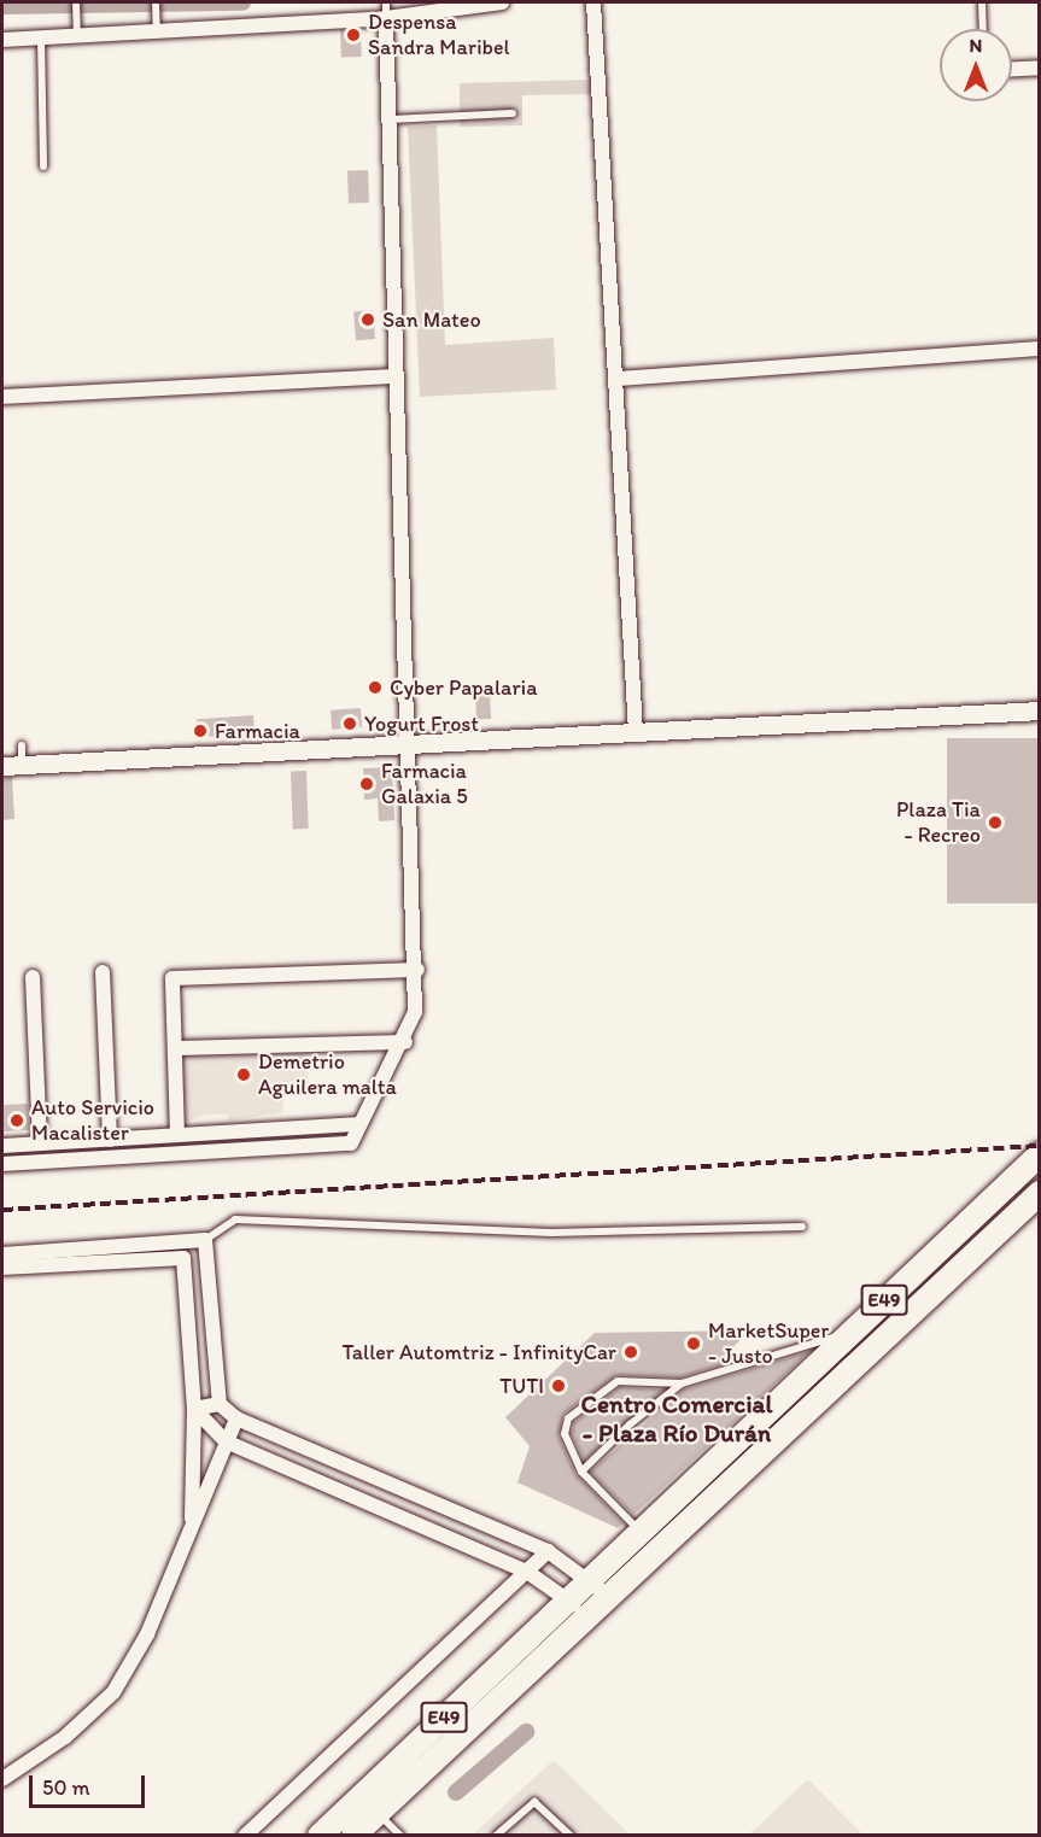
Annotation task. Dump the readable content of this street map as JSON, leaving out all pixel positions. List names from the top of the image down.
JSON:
{
  "streets": {
    "main road": ["E49"]
  },
  "districts": ["Centro Comercial - Plaza Río Durán"],
  "places": [
    "Despensa Sandra Maribel",
    "San Mateo",
    "Cyber Papalaria",
    "Yogurt Frost",
    "Farmacia",
    "Farmacia Galaxia 5",
    "Plaza Tia - Recreo",
    "Demetrio Aguilera malta",
    "Auto Servicio Macalister",
    "MarketSuper - Justo",
    "Taller Automtriz - InfinityCar",
    "TUTI"
  ],
  "scale_bar": "50 m",
  "north": "top"
}
